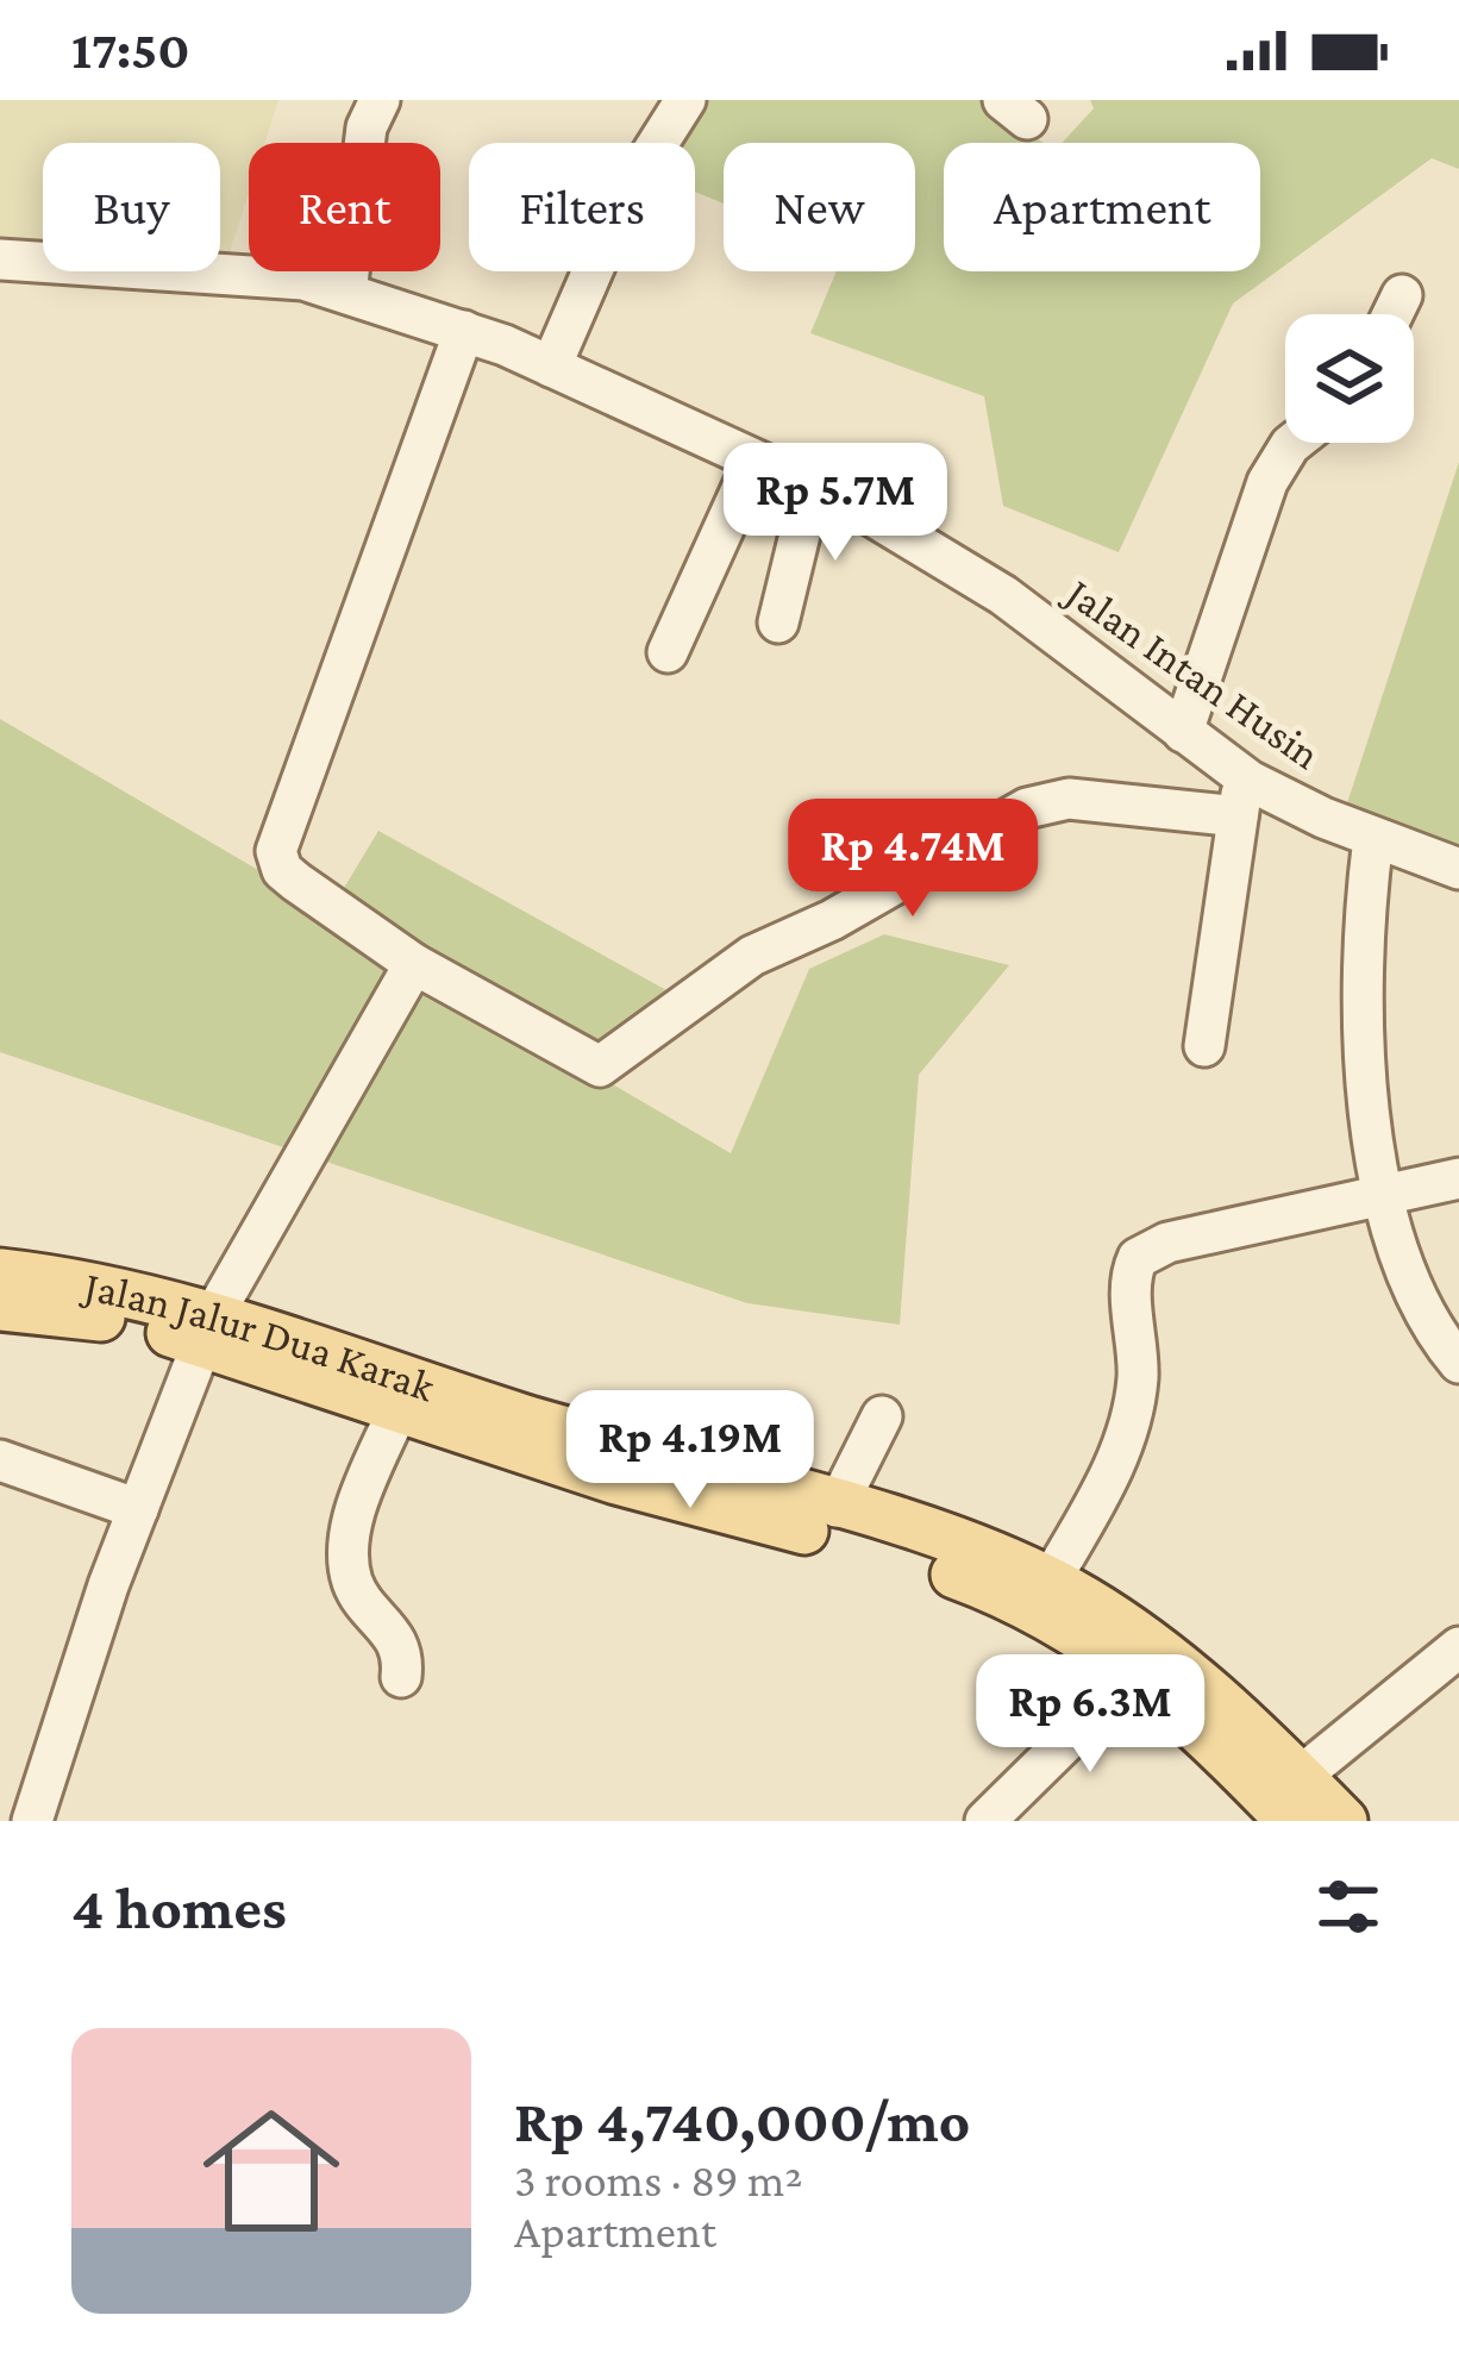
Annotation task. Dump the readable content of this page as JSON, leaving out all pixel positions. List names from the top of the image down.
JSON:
{
  "streets": {
    "main road": ["Jalan Jalur Dua Karak"],
    "street": ["Jalan Intan Husin"]
  },
  "page": {
    "status": "17:50",
    "chip": [
      "Buy",
      "Rent",
      "Filters",
      "New",
      "Apartment"
    ],
    "price": [
      "Rp 5.7M",
      "Rp 4.74M",
      "Rp 4.19M",
      "Rp 6.3M"
    ],
    "heading": "4 homes",
    "list": [
      {
        "name": "Rp 4,740,000/mo",
        "note": "3 rooms · 89 m² · Apartment"
      }
    ]
  }
}
